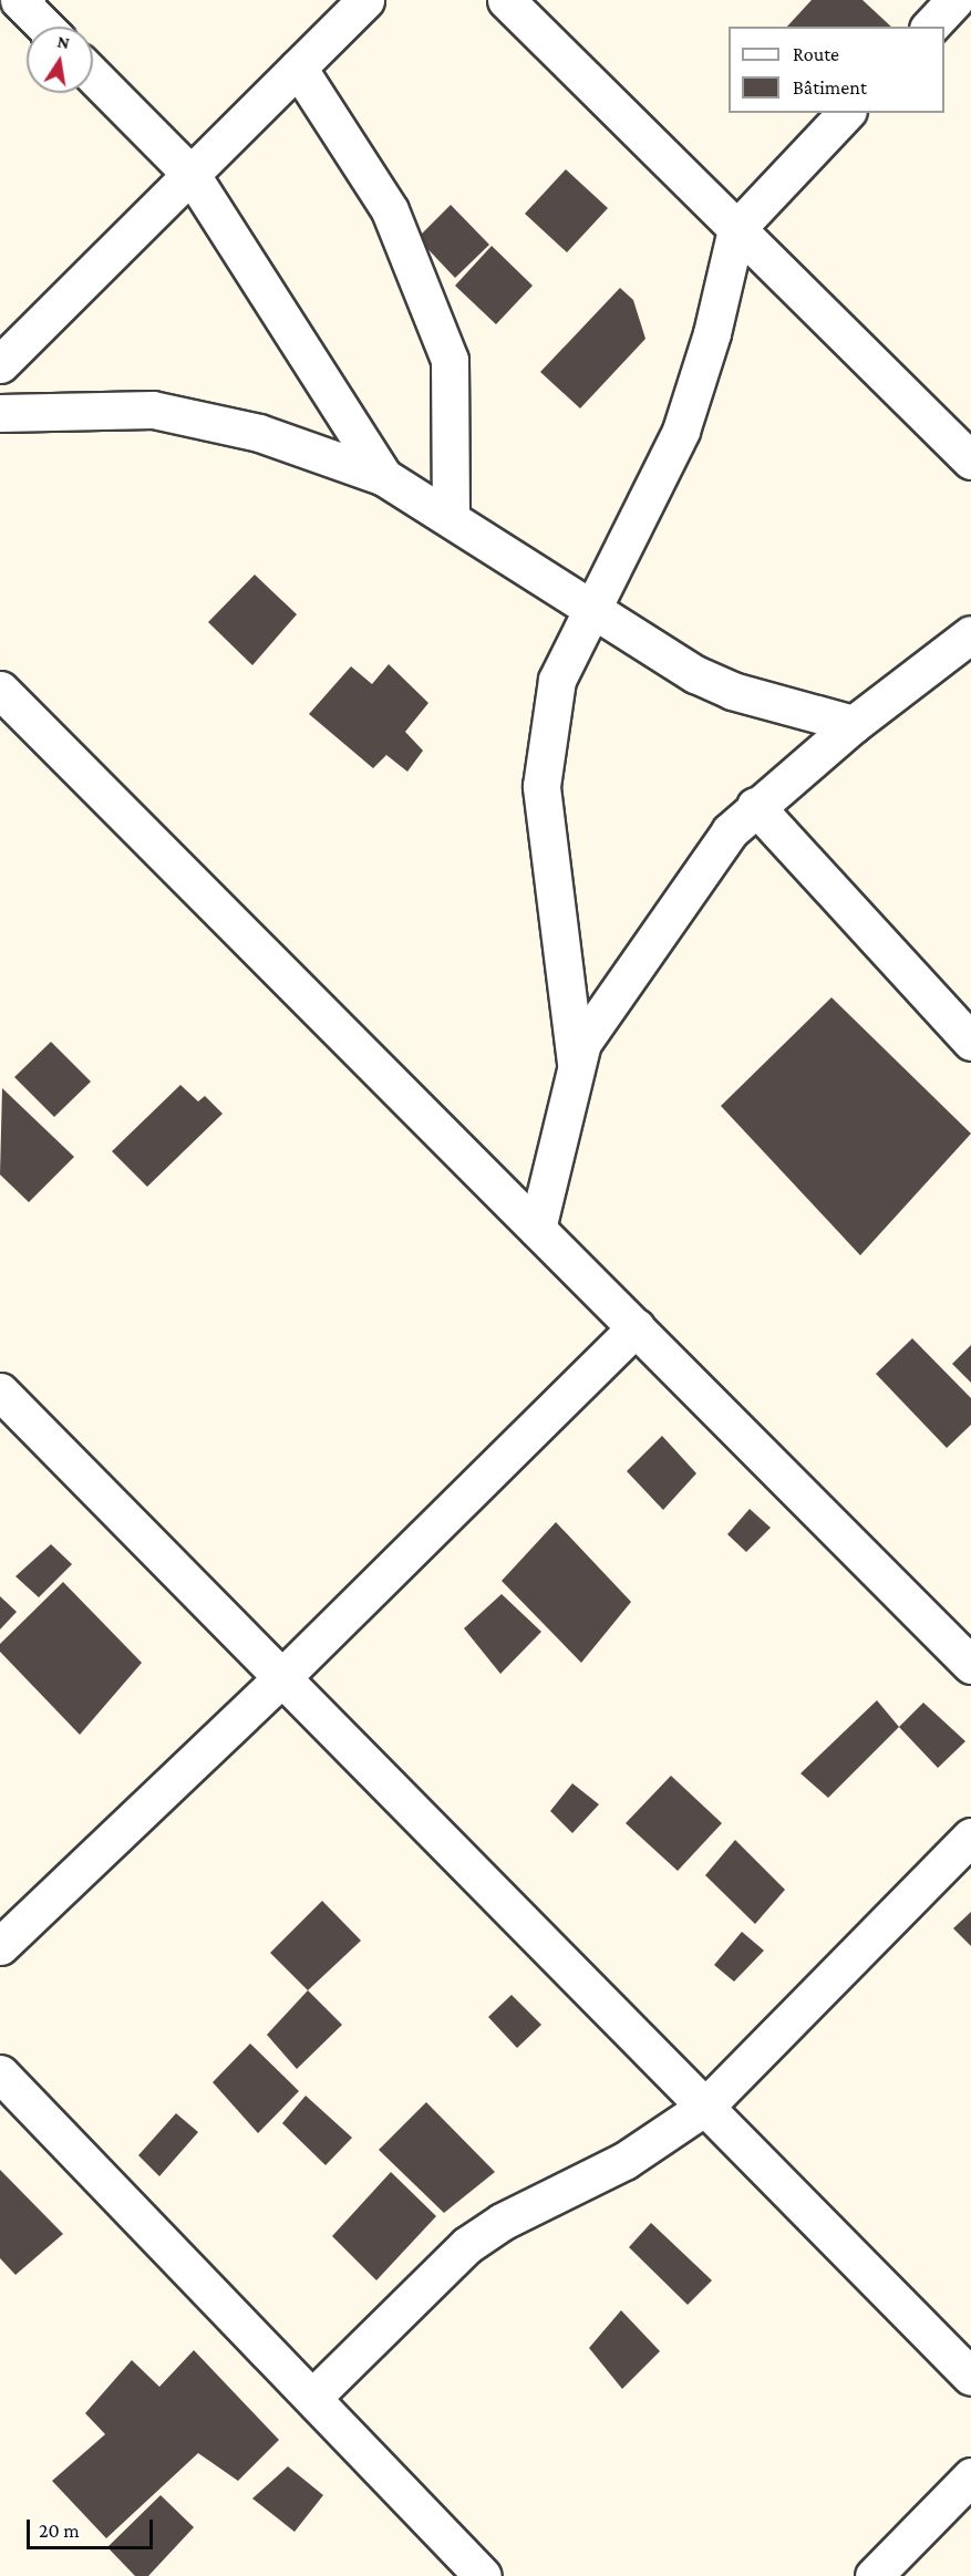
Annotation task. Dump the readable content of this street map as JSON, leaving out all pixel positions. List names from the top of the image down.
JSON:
{
  "legend": ["Route", "Bâtiment"],
  "scale_bar": "20 m",
  "north": "top"
}
